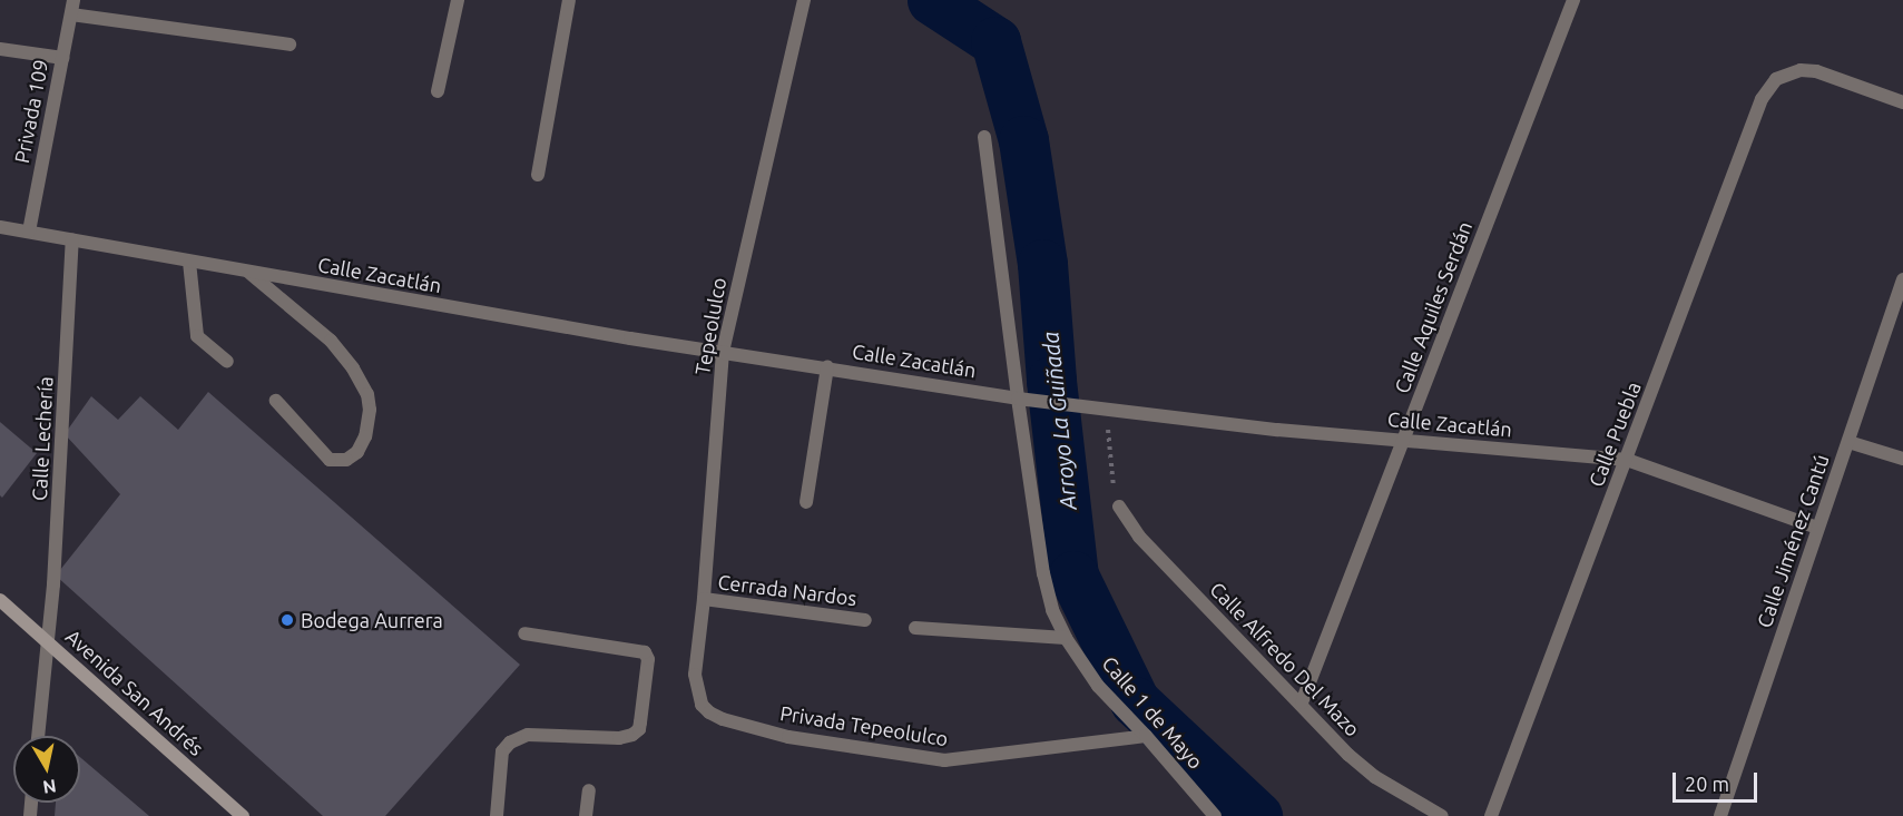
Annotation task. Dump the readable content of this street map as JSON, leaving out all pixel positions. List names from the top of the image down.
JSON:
{
  "streets": {
    "main road": ["Avenida San Andrés"],
    "street": [
      "Privada 109",
      "Calle Zacatlán",
      "Calle Aquiles Serdán",
      "Tepeolulco",
      "Calle Puebla",
      "Calle Lechería",
      "Calle Jiménez Cantú",
      "Cerrada Nardos",
      "Calle Alfredo Del Mazo",
      "Calle 1 de Mayo",
      "Privada Tepeolulco"
    ]
  },
  "crossings": [
    ["Privada 109", "Calle Zacatlán"],
    ["Calle Zacatlán", "Calle Aquiles Serdán"],
    ["Calle Zacatlán", "Tepeolulco"],
    ["Calle Zacatlán", "Calle Puebla"],
    ["Calle Zacatlán", "Calle Lechería"],
    ["Calle Zacatlán", "Calle Jiménez Cantú"],
    ["Calle Zacatlán", "Calle 1 de Mayo"],
    ["Calle Aquiles Serdán", "Calle Alfredo Del Mazo"],
    ["Tepeolulco", "Cerrada Nardos"],
    ["Tepeolulco", "Privada Tepeolulco"],
    ["Calle Lechería", "Avenida San Andrés"],
    ["Calle 1 de Mayo", "Privada Tepeolulco"]
  ],
  "water": ["Arroyo La Guiñada"],
  "places": ["Bodega Aurrera"],
  "scale_bar": "20 m",
  "north": "bottom"
}
